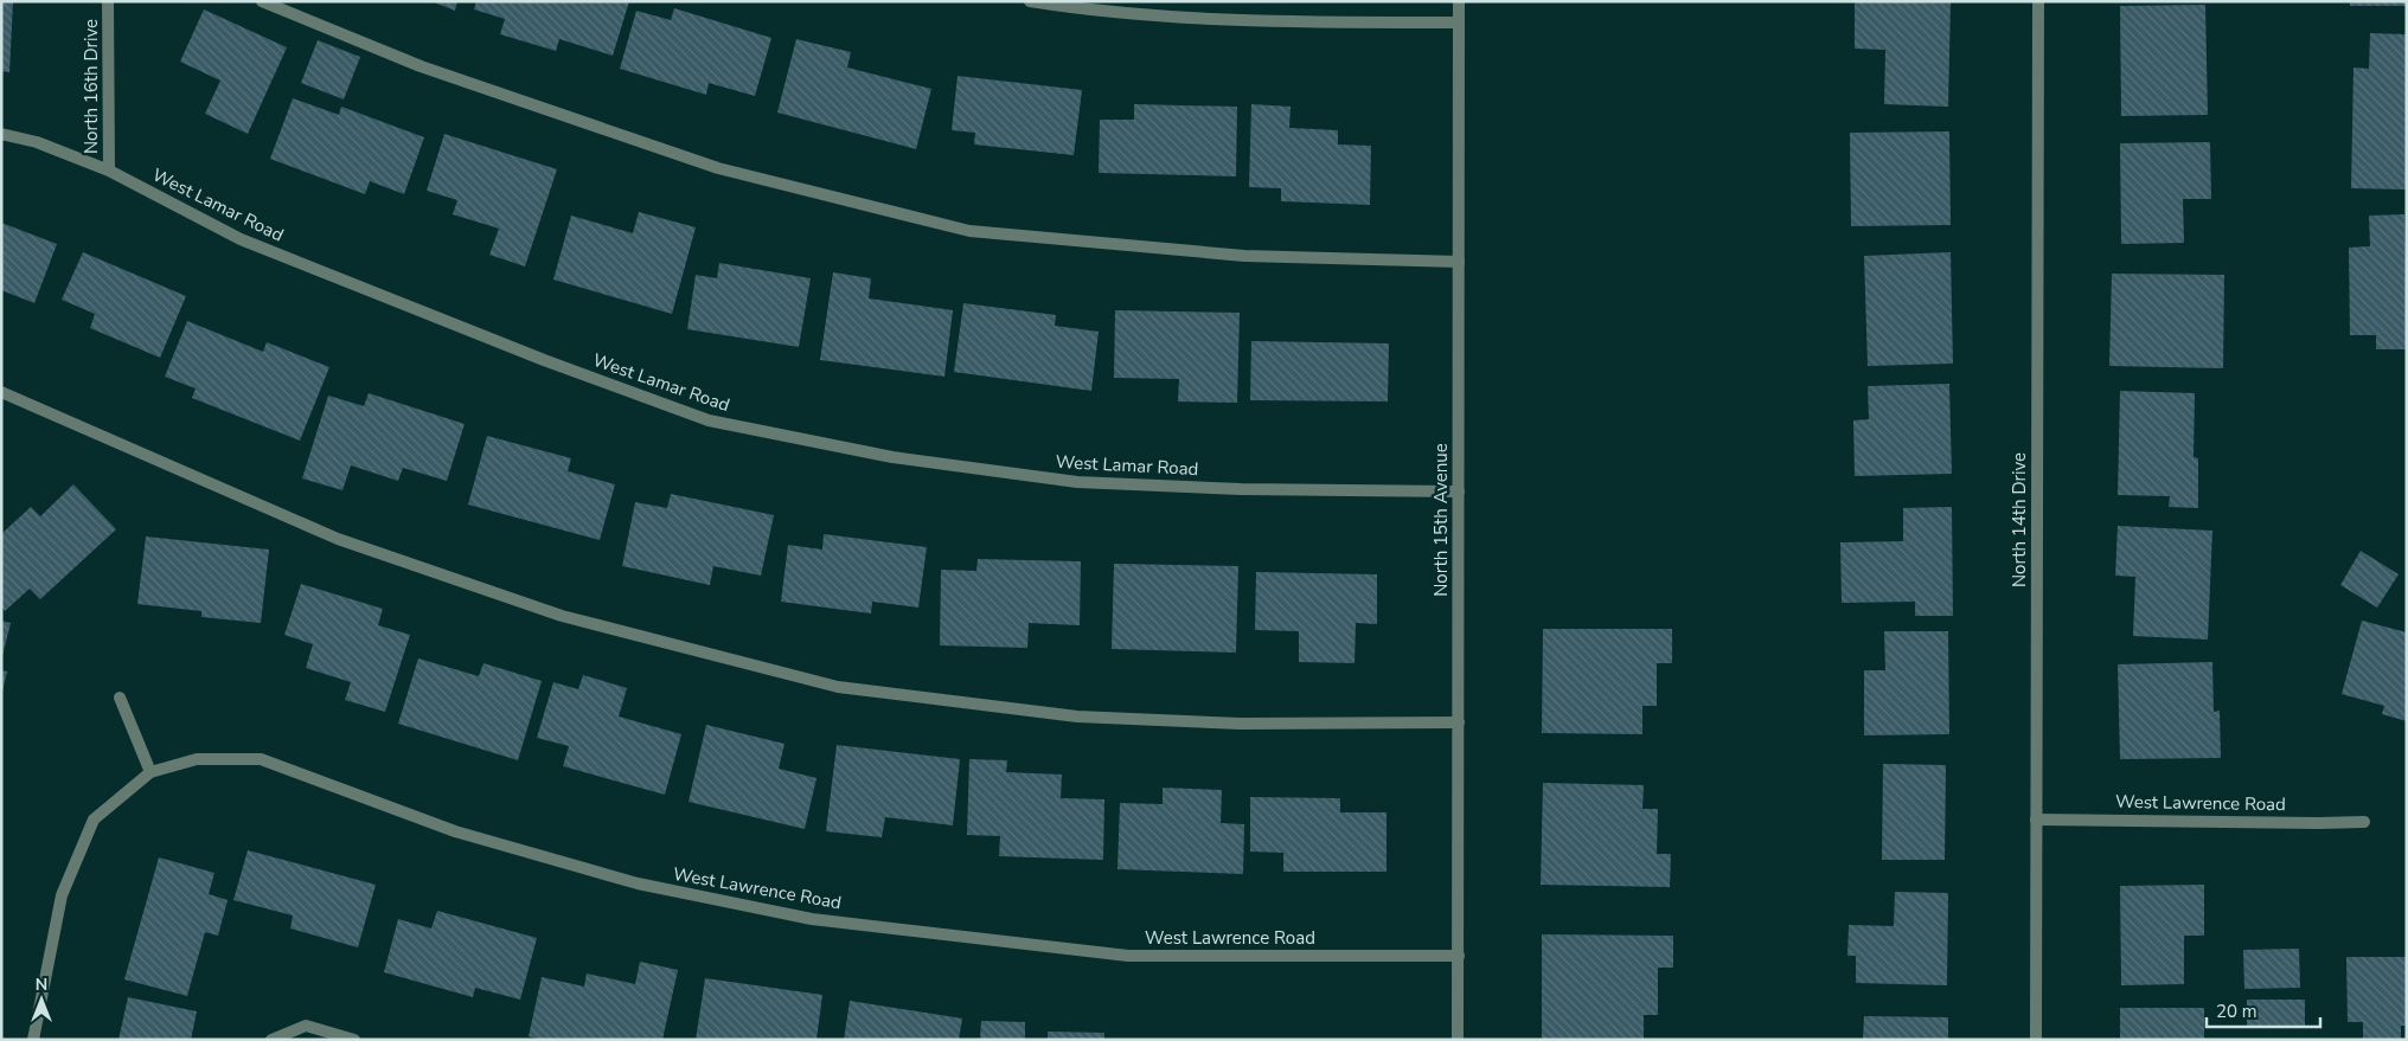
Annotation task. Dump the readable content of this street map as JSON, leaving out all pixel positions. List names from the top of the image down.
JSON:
{
  "streets": {
    "street": [
      "North 16th Drive",
      "West Lamar Road",
      "North 15th Avenue",
      "North 14th Drive",
      "West Lawrence Road"
    ]
  },
  "crossings": [
    ["North 16th Drive", "West Lamar Road"],
    ["West Lamar Road", "North 15th Avenue"],
    ["North 15th Avenue", "West Lawrence Road"],
    ["North 14th Drive", "West Lawrence Road"]
  ],
  "scale_bar": "20 m",
  "north": "top"
}
